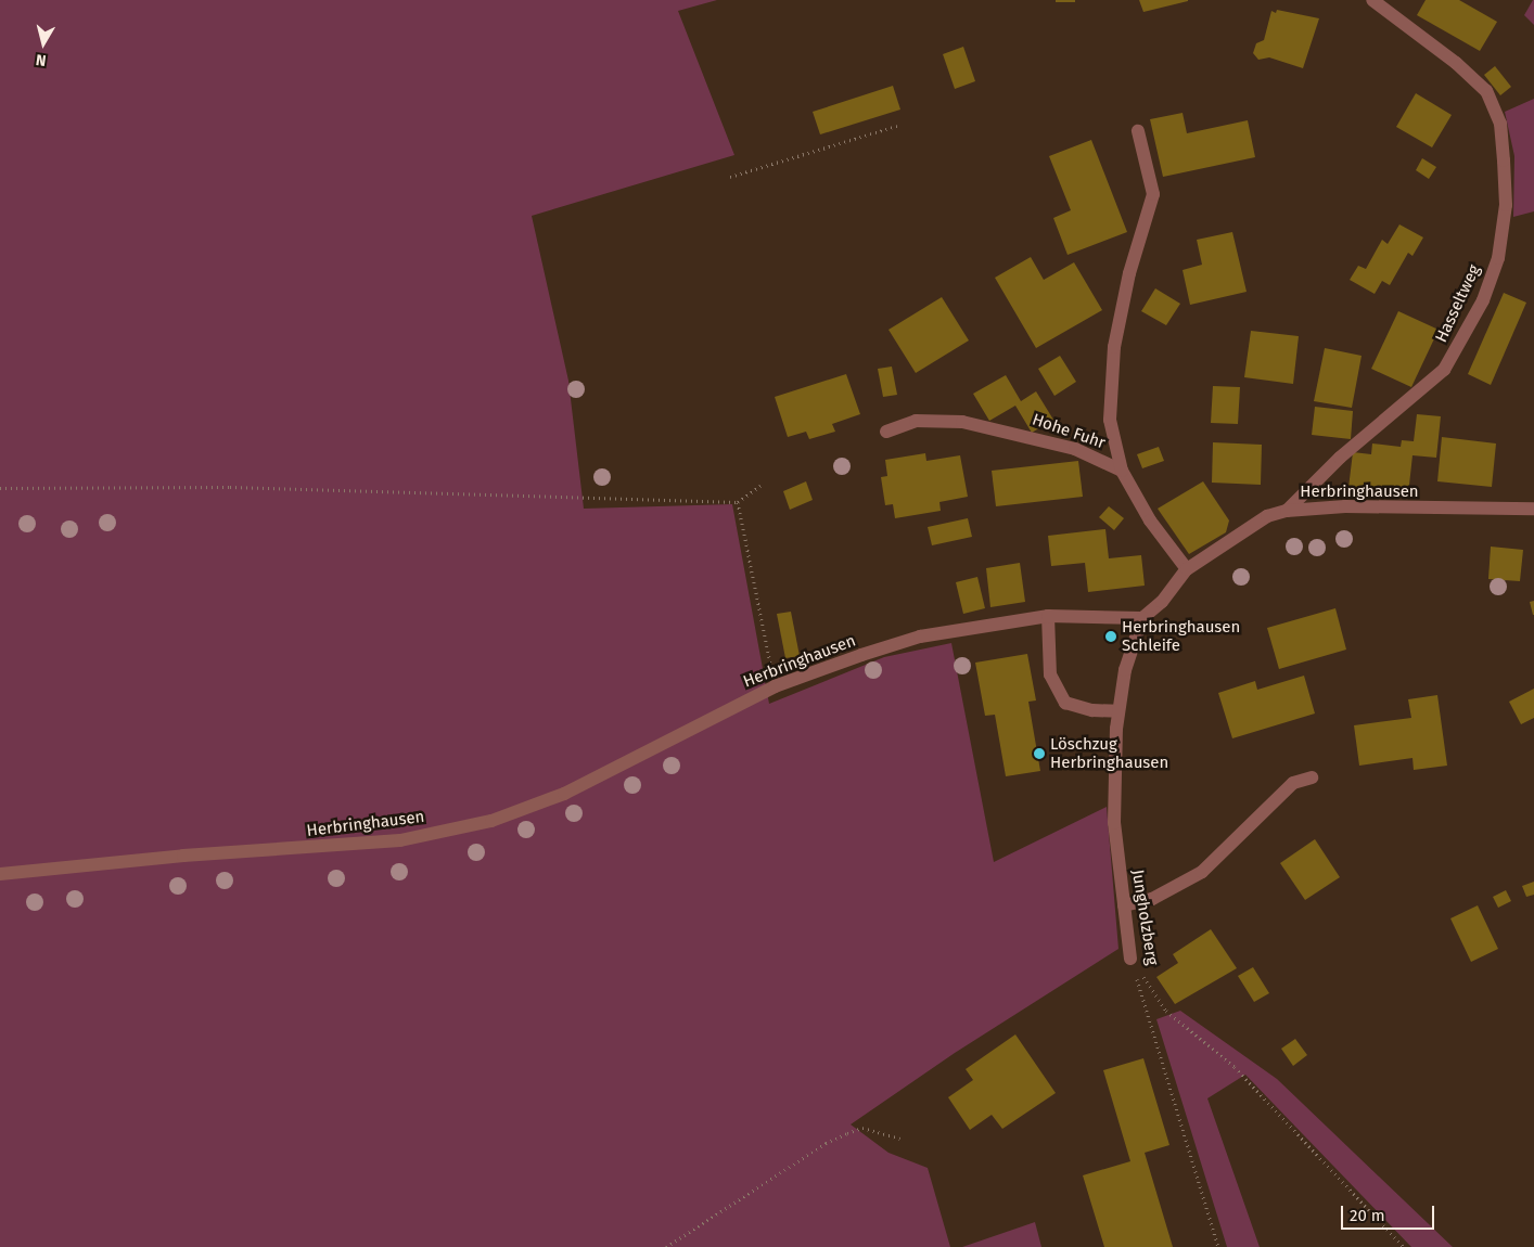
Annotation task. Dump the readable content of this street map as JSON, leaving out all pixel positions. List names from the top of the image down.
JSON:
{
  "streets": {
    "street": [
      "Hasseltweg",
      "Hohe Fuhr",
      "Herbringhausen",
      "Jungholzberg"
    ]
  },
  "crossings": [
    ["Hasseltweg", "Herbringhausen"],
    ["Herbringhausen", "Jungholzberg"]
  ],
  "places": ["Herbringhausen Schleife", "Löschzug Herbringhausen"],
  "scale_bar": "20 m",
  "north": "bottom"
}
